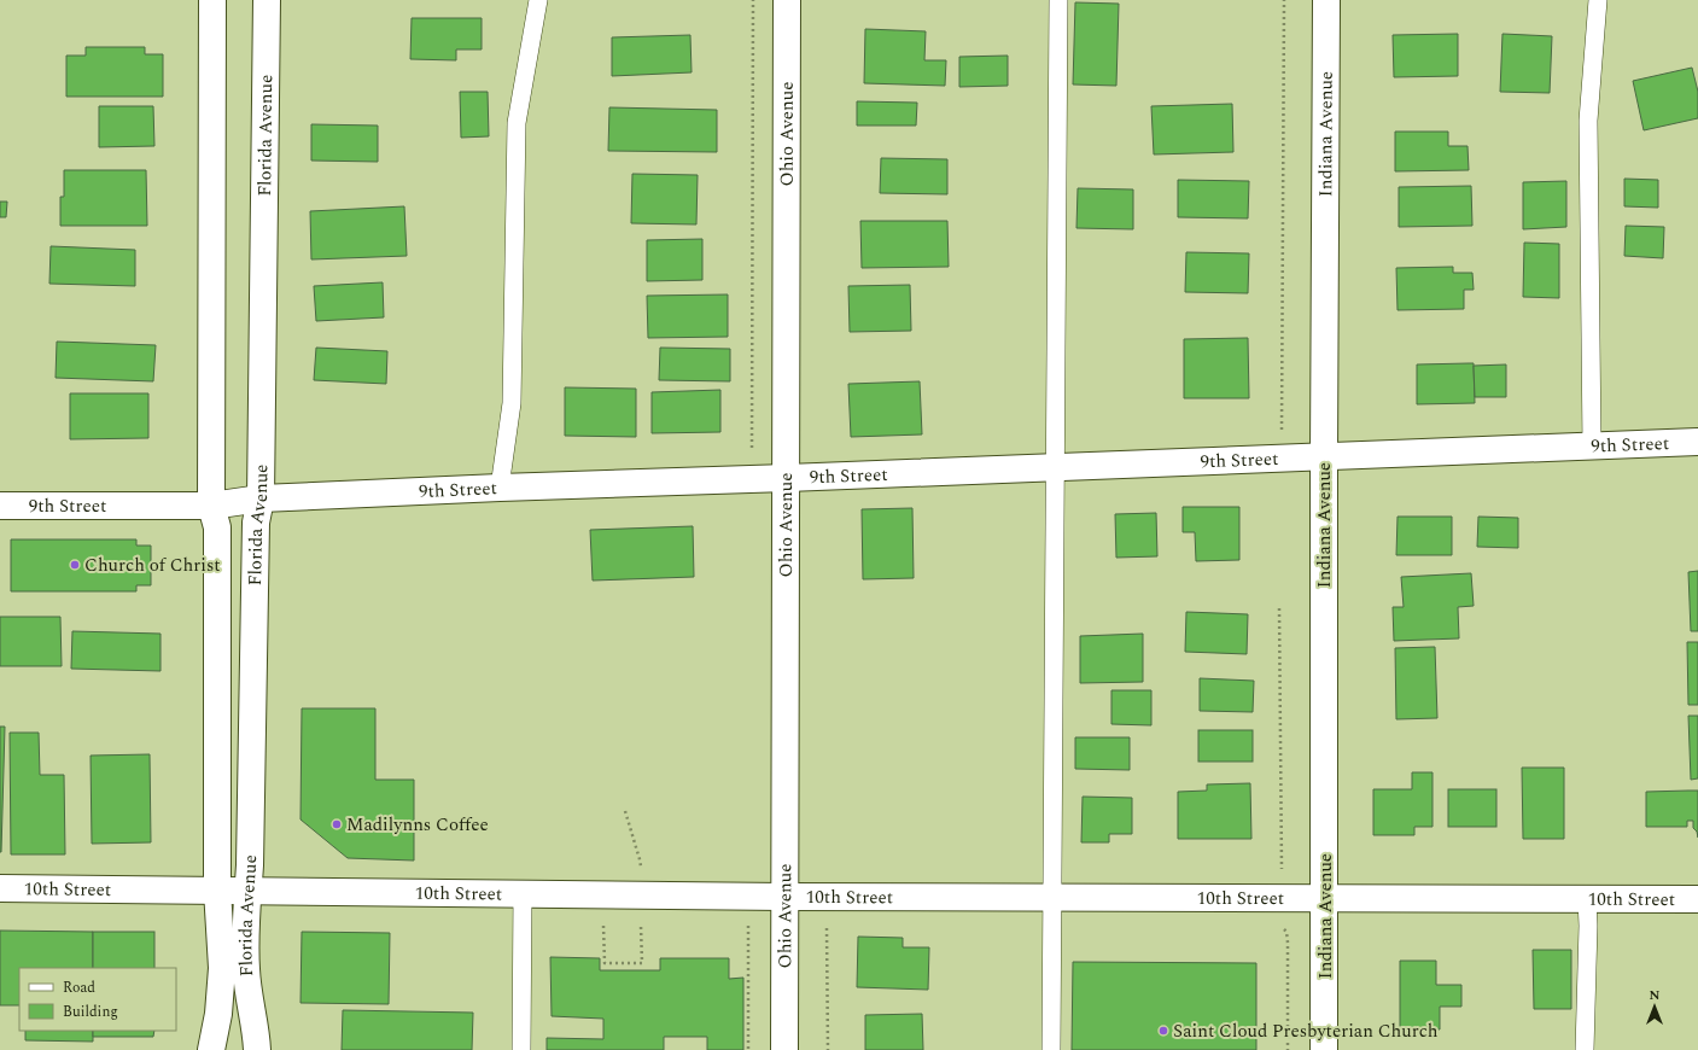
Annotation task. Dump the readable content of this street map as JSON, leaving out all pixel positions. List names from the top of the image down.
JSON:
{
  "streets": {
    "street": [
      "Ohio Avenue",
      "Indiana Avenue",
      "Florida Avenue",
      "9th Street",
      "10th Street"
    ]
  },
  "crossings": [
    ["Ohio Avenue", "9th Street"],
    ["Ohio Avenue", "10th Street"],
    ["Indiana Avenue", "9th Street"],
    ["Indiana Avenue", "10th Street"],
    ["Florida Avenue", "9th Street"],
    ["Florida Avenue", "10th Street"]
  ],
  "places": ["Church of Christ", "Madilynns Coffee", "Saint Cloud Presbyterian Church"],
  "legend": ["Road", "Building"],
  "north": "top"
}
